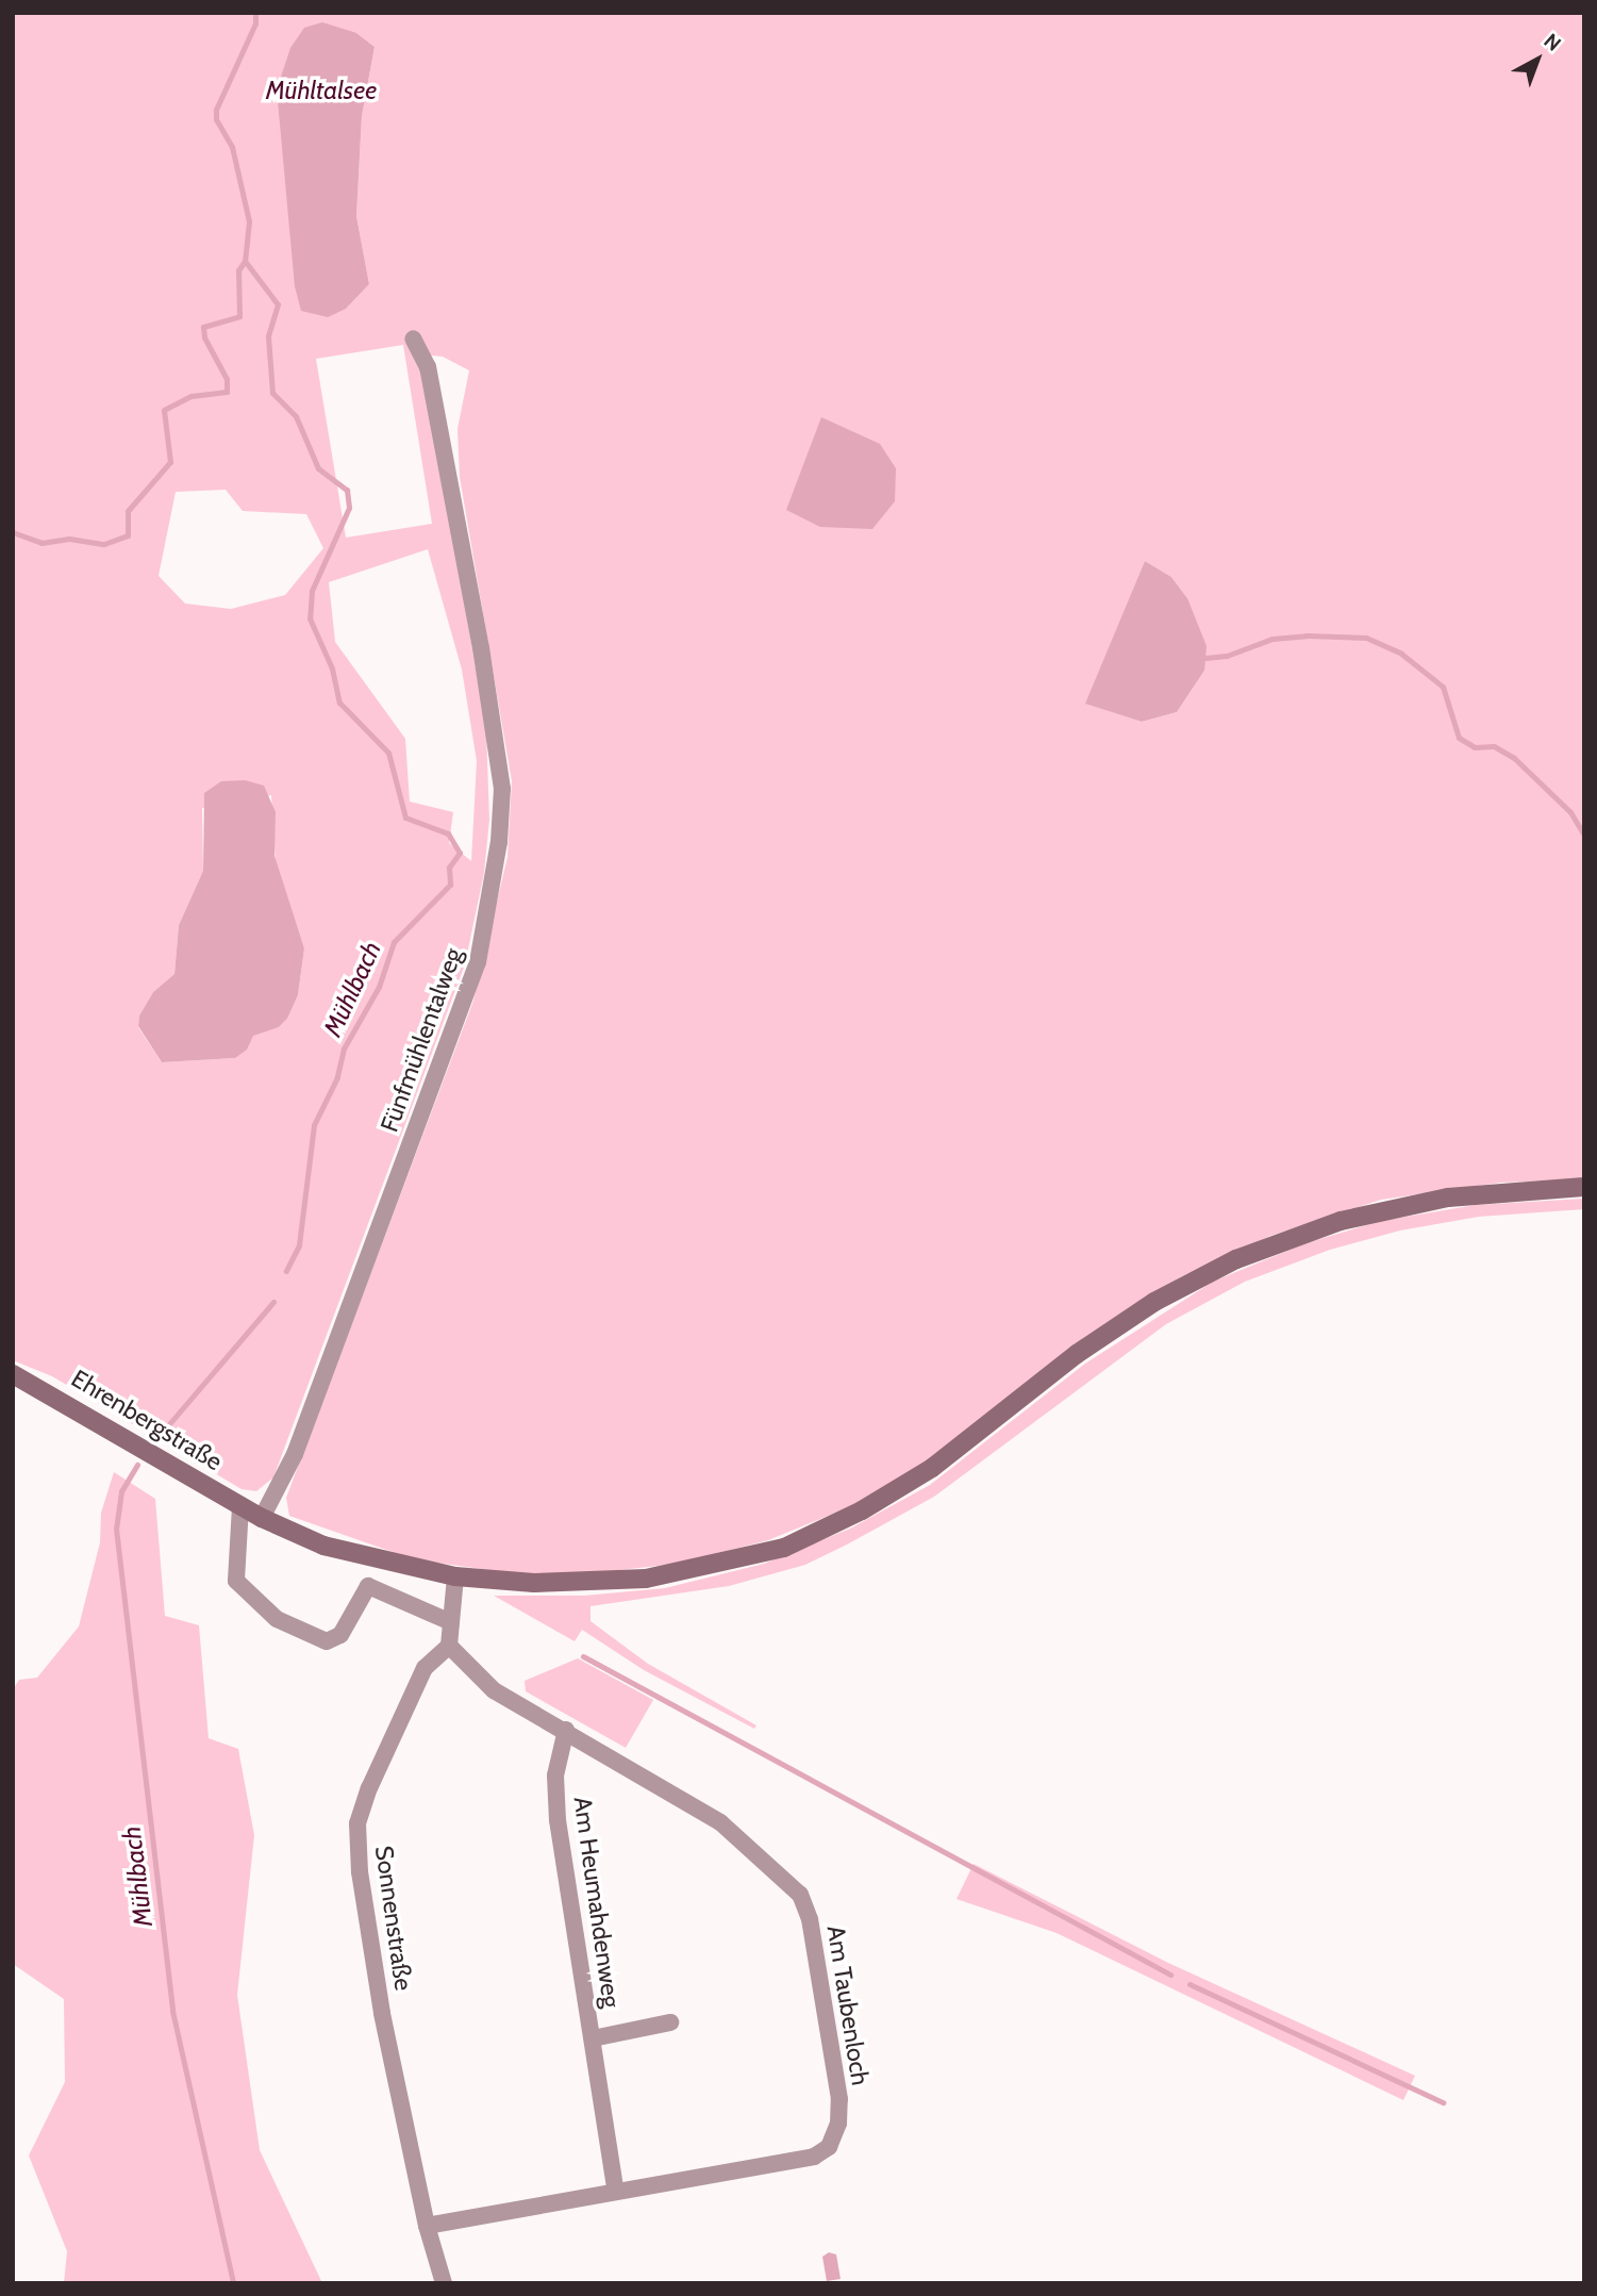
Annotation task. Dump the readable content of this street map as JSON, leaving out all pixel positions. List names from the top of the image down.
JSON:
{
  "streets": {
    "street": [
      "Fünfmühlentalweg",
      "Ehrenbergstraße",
      "Am Heumahdenweg",
      "Sonnenstraße",
      "Am Taubenloch"
    ]
  },
  "crossings": [
    ["Fünfmühlentalweg", "Ehrenbergstraße"],
    ["Am Heumahdenweg", "Am Taubenloch"],
    ["Sonnenstraße", "Am Taubenloch"]
  ],
  "water": ["Mühltalsee", "Mühlbach"],
  "north": "top right"
}
